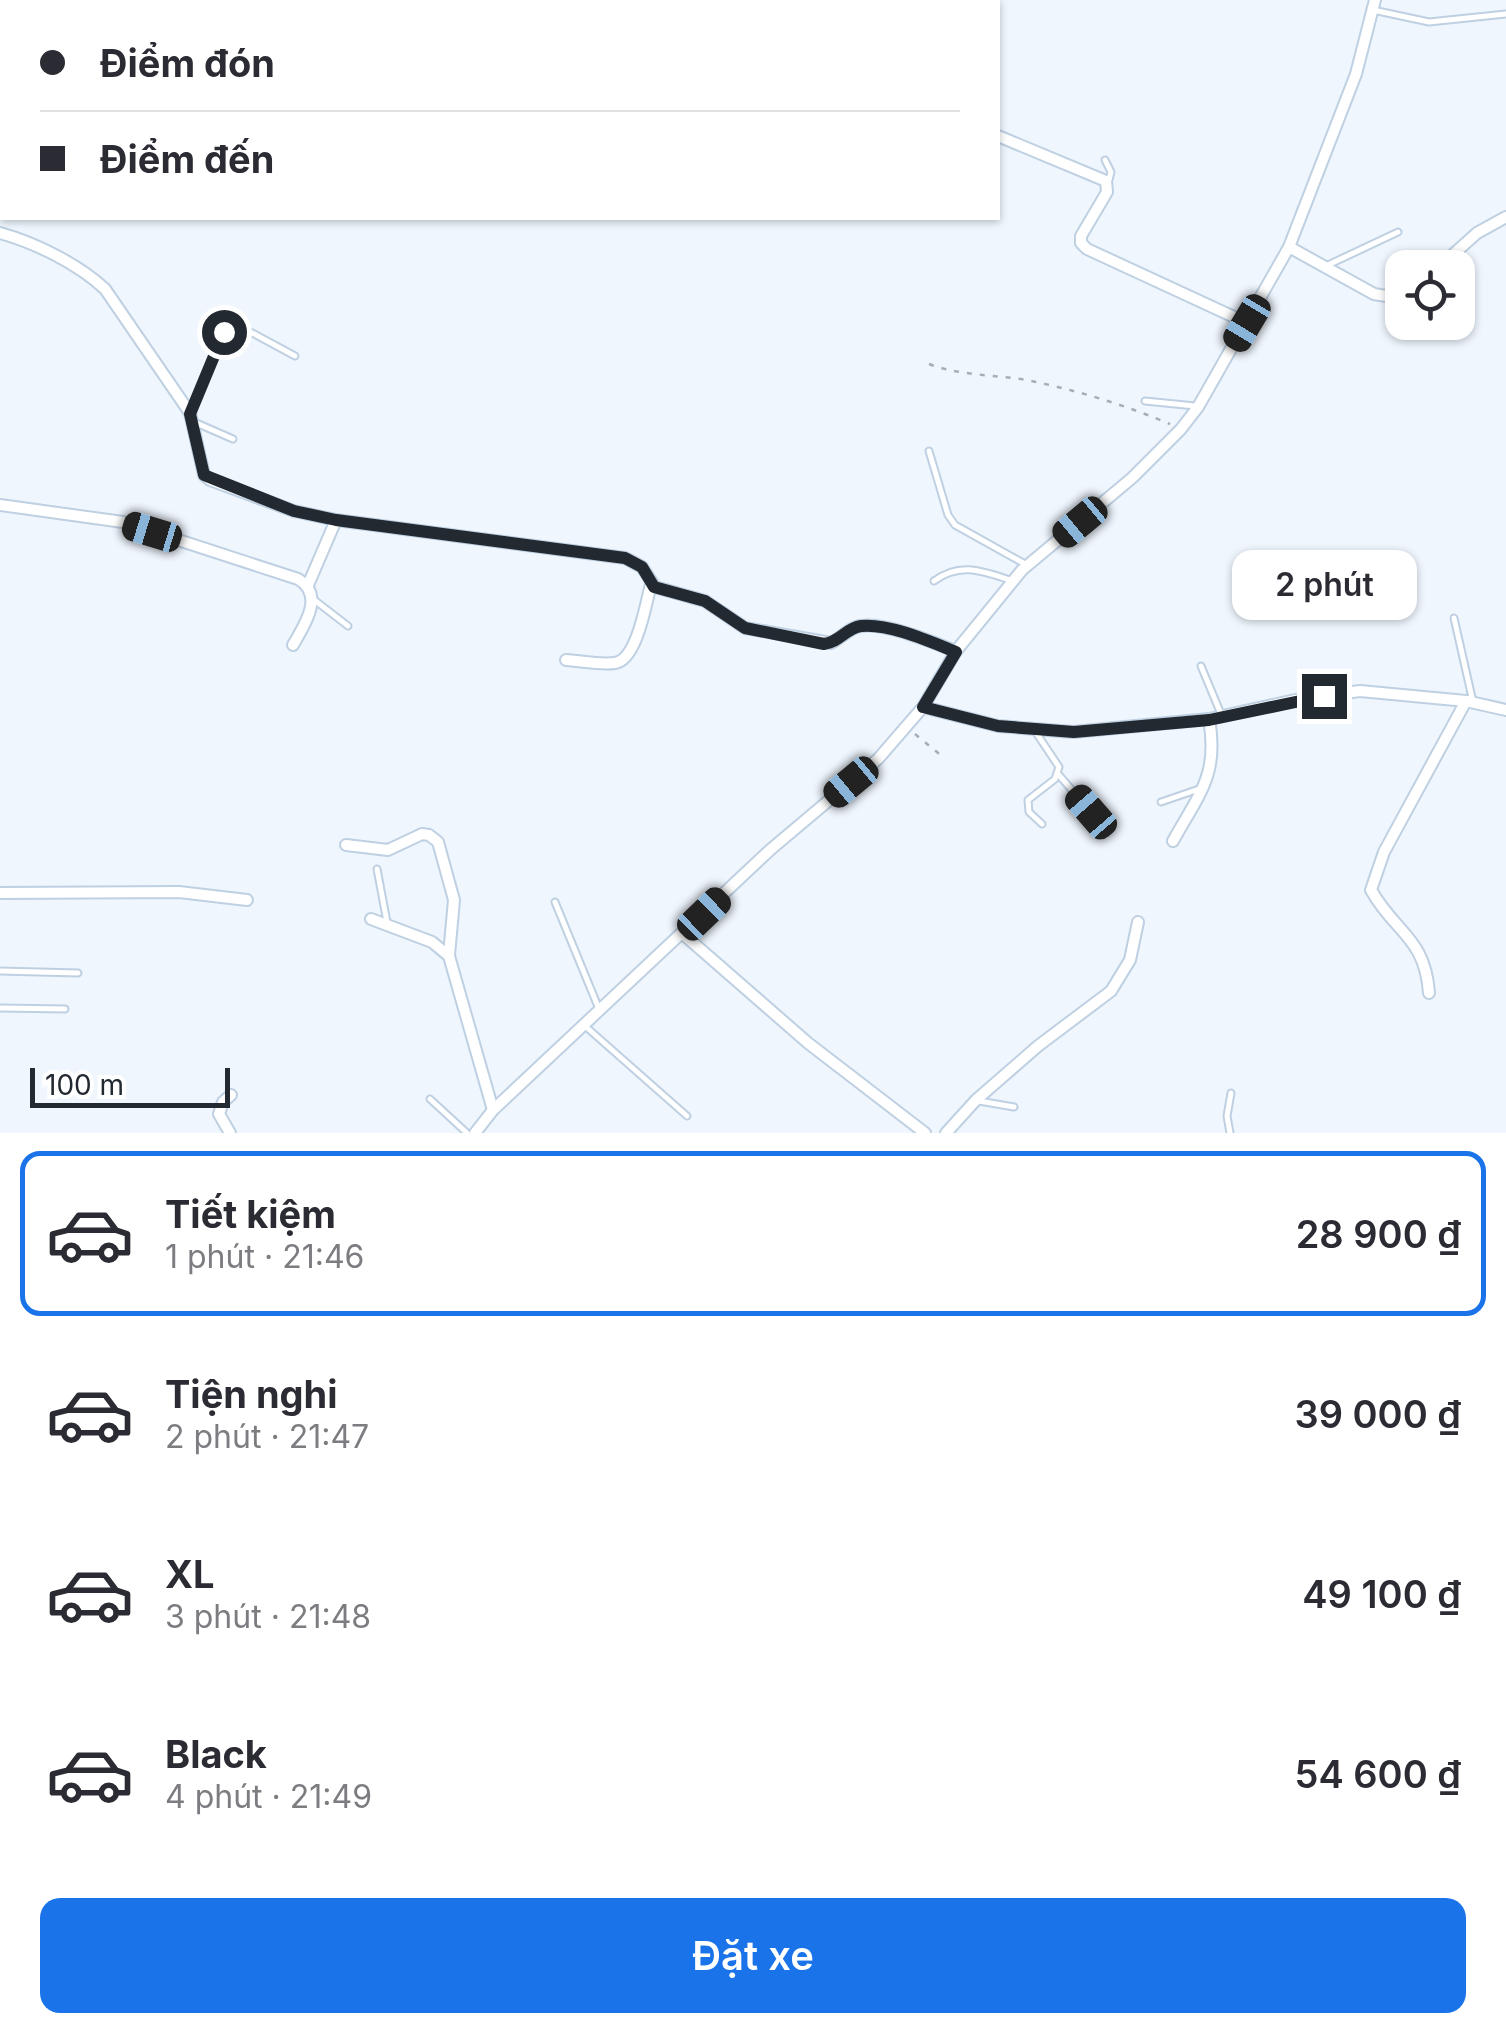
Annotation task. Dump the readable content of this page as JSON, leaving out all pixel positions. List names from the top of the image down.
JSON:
{
  "scale_bar": "100 m",
  "page": {
    "banner": ["Điểm đón", "Điểm đến"],
    "bubble": "2 phút",
    "scale": "100 m",
    "list": [
      {
        "name": "Tiết kiệm",
        "note": "1 phút · 21:46",
        "value": "28 900 ₫"
      },
      {
        "name": "Tiện nghi",
        "note": "2 phút · 21:47",
        "value": "39 000 ₫"
      },
      {
        "name": "XL",
        "note": "3 phút · 21:48",
        "value": "49 100 ₫"
      },
      {
        "name": "Black",
        "note": "4 phút · 21:49",
        "value": "54 600 ₫"
      }
    ],
    "buttons": "Đặt xe"
  }
}
